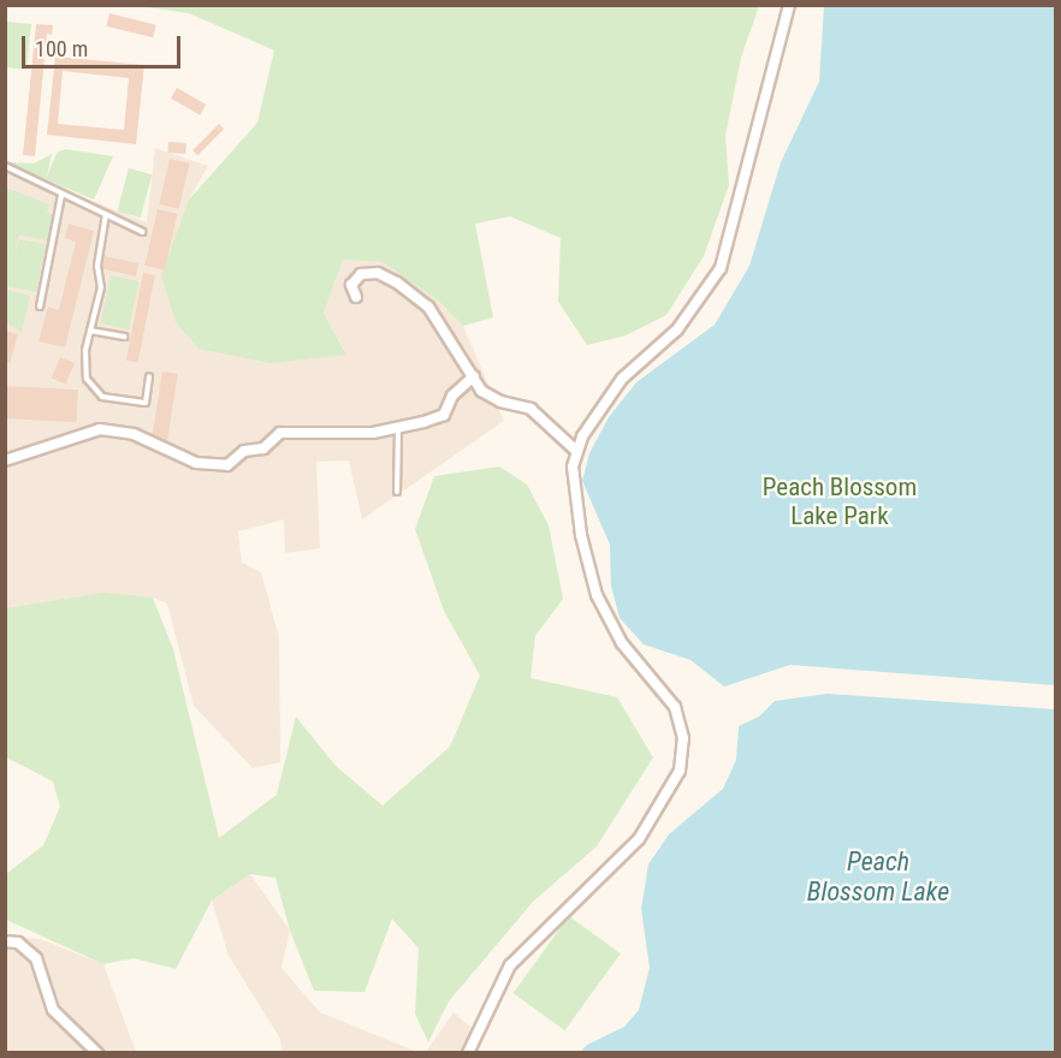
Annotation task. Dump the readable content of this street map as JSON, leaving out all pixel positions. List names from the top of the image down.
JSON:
{
  "water": ["Peach Blossom Lake"],
  "parks": ["Peach Blossom Lake Park"],
  "scale_bar": "100 m"
}
